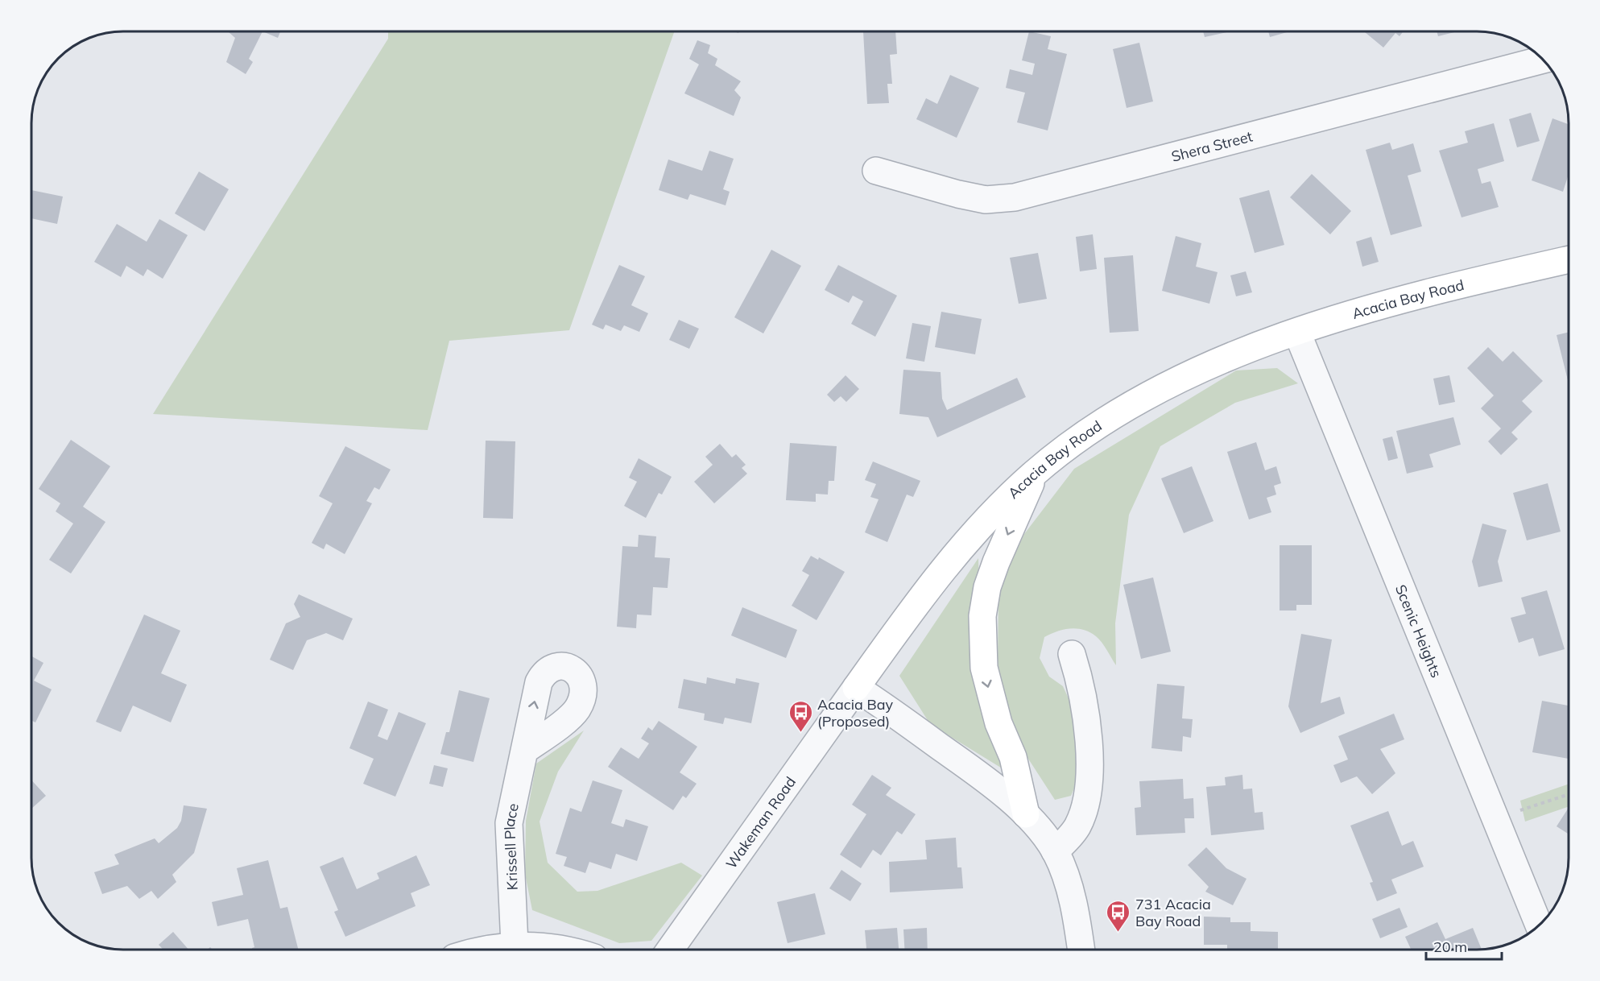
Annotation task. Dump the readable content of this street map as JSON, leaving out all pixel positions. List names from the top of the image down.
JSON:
{
  "streets": {
    "street": [
      "Shera Street",
      "Acacia Bay Road",
      "Scenic Heights",
      "Wakeman Road",
      "Krissell Place"
    ]
  },
  "crossings": [
    ["Acacia Bay Road", "Scenic Heights"],
    ["Acacia Bay Road", "Wakeman Road"]
  ],
  "places": {
    "bus stop": ["Acacia Bay (Proposed)", "731 Acacia Bay Road"]
  },
  "scale_bar": "20 m"
}
